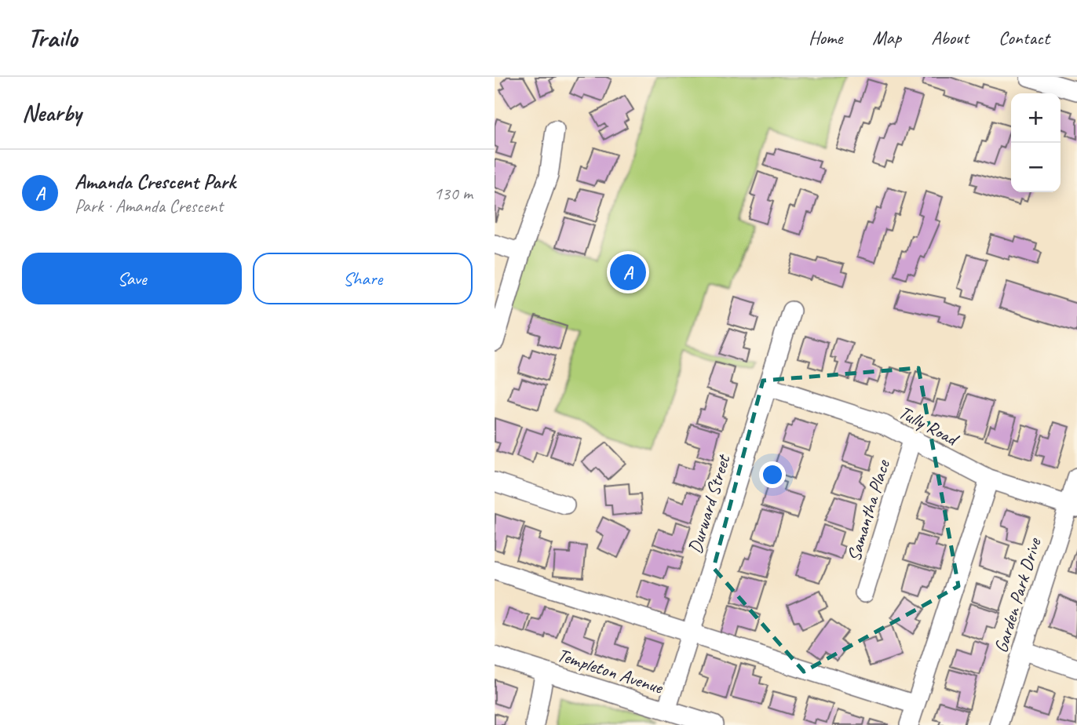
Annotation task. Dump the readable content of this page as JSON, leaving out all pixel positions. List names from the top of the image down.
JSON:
{
  "streets": {
    "street": [
      "Tully Road",
      "Durward Street",
      "Samantha Place",
      "Garden Park Drive",
      "Templeton Avenue"
    ]
  },
  "crossings": [
    ["Tully Road", "Durward Street"],
    ["Tully Road", "Samantha Place"],
    ["Tully Road", "Garden Park Drive"],
    ["Durward Street", "Templeton Avenue"]
  ],
  "page": {
    "header": "Trailo",
    "nav": [
      "Home",
      "Map",
      "About",
      "Contact"
    ],
    "heading": "Nearby",
    "map_buttons": ["+", "−"],
    "list": [
      {
        "mark": "A",
        "name": "Amanda Crescent Park",
        "note": "Park · Amanda Crescent",
        "value": "130 m"
      }
    ],
    "buttons": ["Save", "Share"],
    "pins": "A"
  }
}
